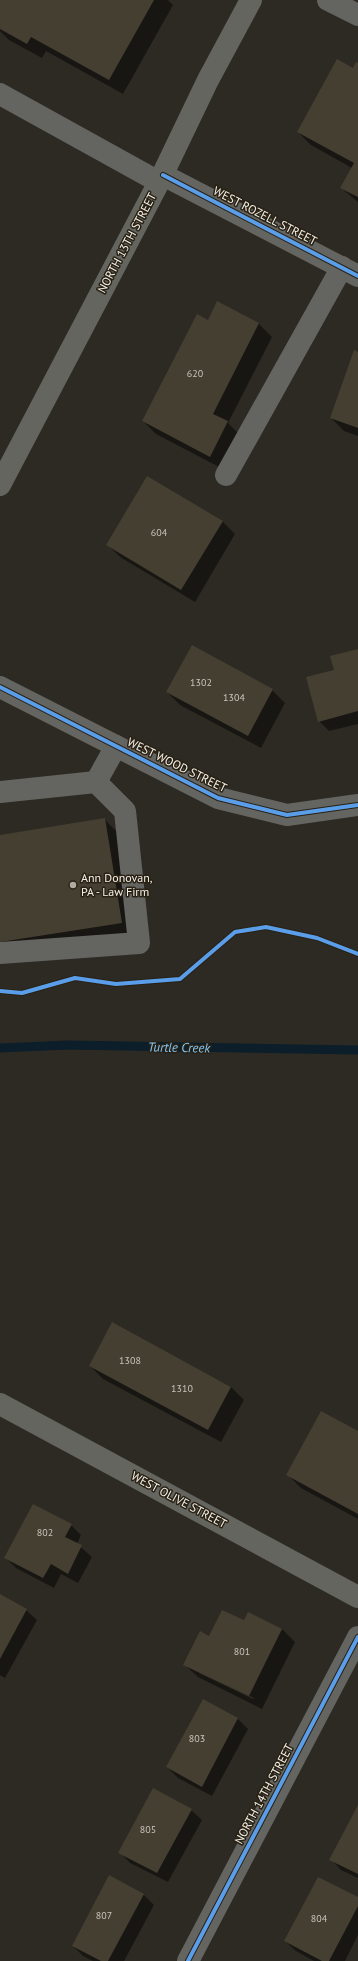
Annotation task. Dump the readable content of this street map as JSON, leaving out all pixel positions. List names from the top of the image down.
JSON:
{
  "streets": {
    "main road": ["NORTH 13TH STREET", "WEST OLIVE STREET"],
    "street": ["WEST ROZELL STREET", "WEST WOOD STREET", "NORTH 14TH STREET"]
  },
  "crossings": [
    ["WEST ROZELL STREET", "NORTH 13TH STREET"]
  ],
  "water": ["Turtle Creek"],
  "places": ["Ann Donovan, PA - Law Firm"],
  "house_numbers": [
    "620",
    "604",
    "1302",
    "1304",
    "1308",
    "1310",
    "802",
    "801",
    "803",
    "805",
    "807",
    "804"
  ]
}
